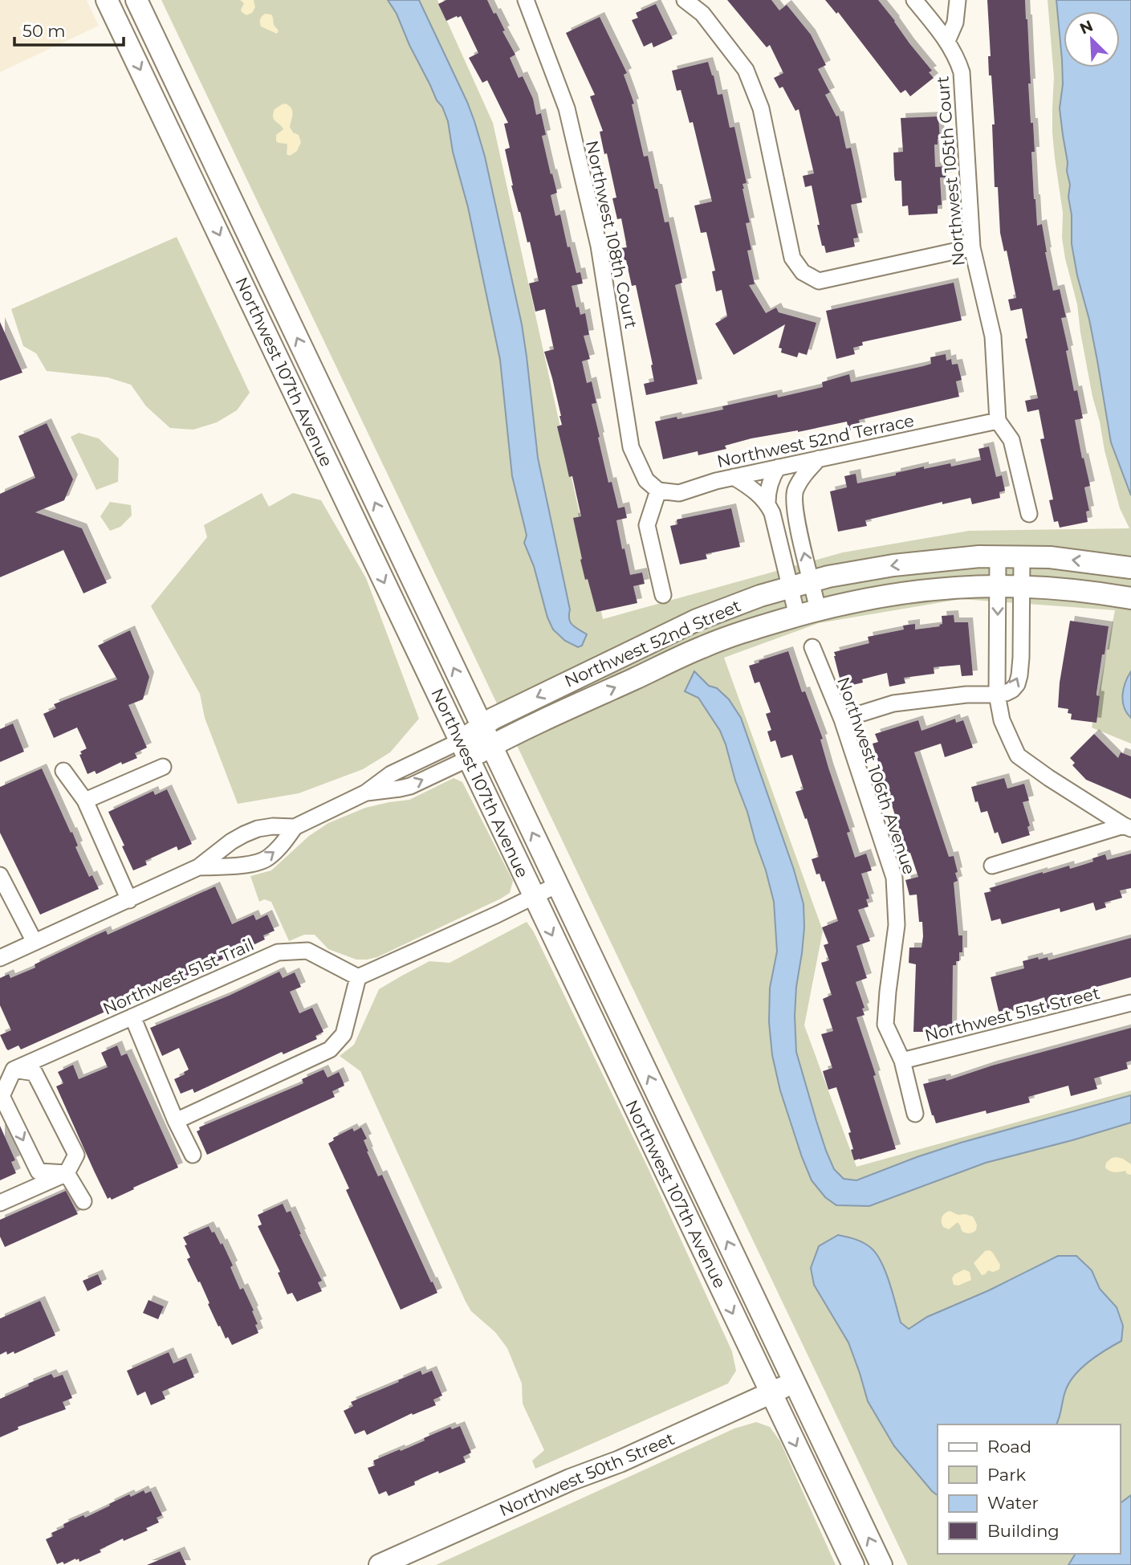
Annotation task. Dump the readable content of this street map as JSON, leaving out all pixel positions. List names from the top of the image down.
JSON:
{
  "streets": {
    "main road": ["Northwest 107th Avenue", "Northwest 52nd Street", "Northwest 50th Street"],
    "street": [
      "Northwest 105th Court",
      "Northwest 108th Court",
      "Northwest 52nd Terrace",
      "Northwest 106th Avenue",
      "Northwest 51st Trail",
      "Northwest 51st Street"
    ]
  },
  "crossings": [
    ["Northwest 105th Court", "Northwest 52nd Terrace"],
    ["Northwest 108th Court", "Northwest 52nd Terrace"],
    ["Northwest 107th Avenue", "Northwest 52nd Street"],
    ["Northwest 107th Avenue", "Northwest 50th Street"],
    ["Northwest 106th Avenue", "Northwest 51st Street"]
  ],
  "legend": [
    "Road",
    "Park",
    "Water",
    "Building"
  ],
  "scale_bar": "50 m",
  "north": "top left"
}
